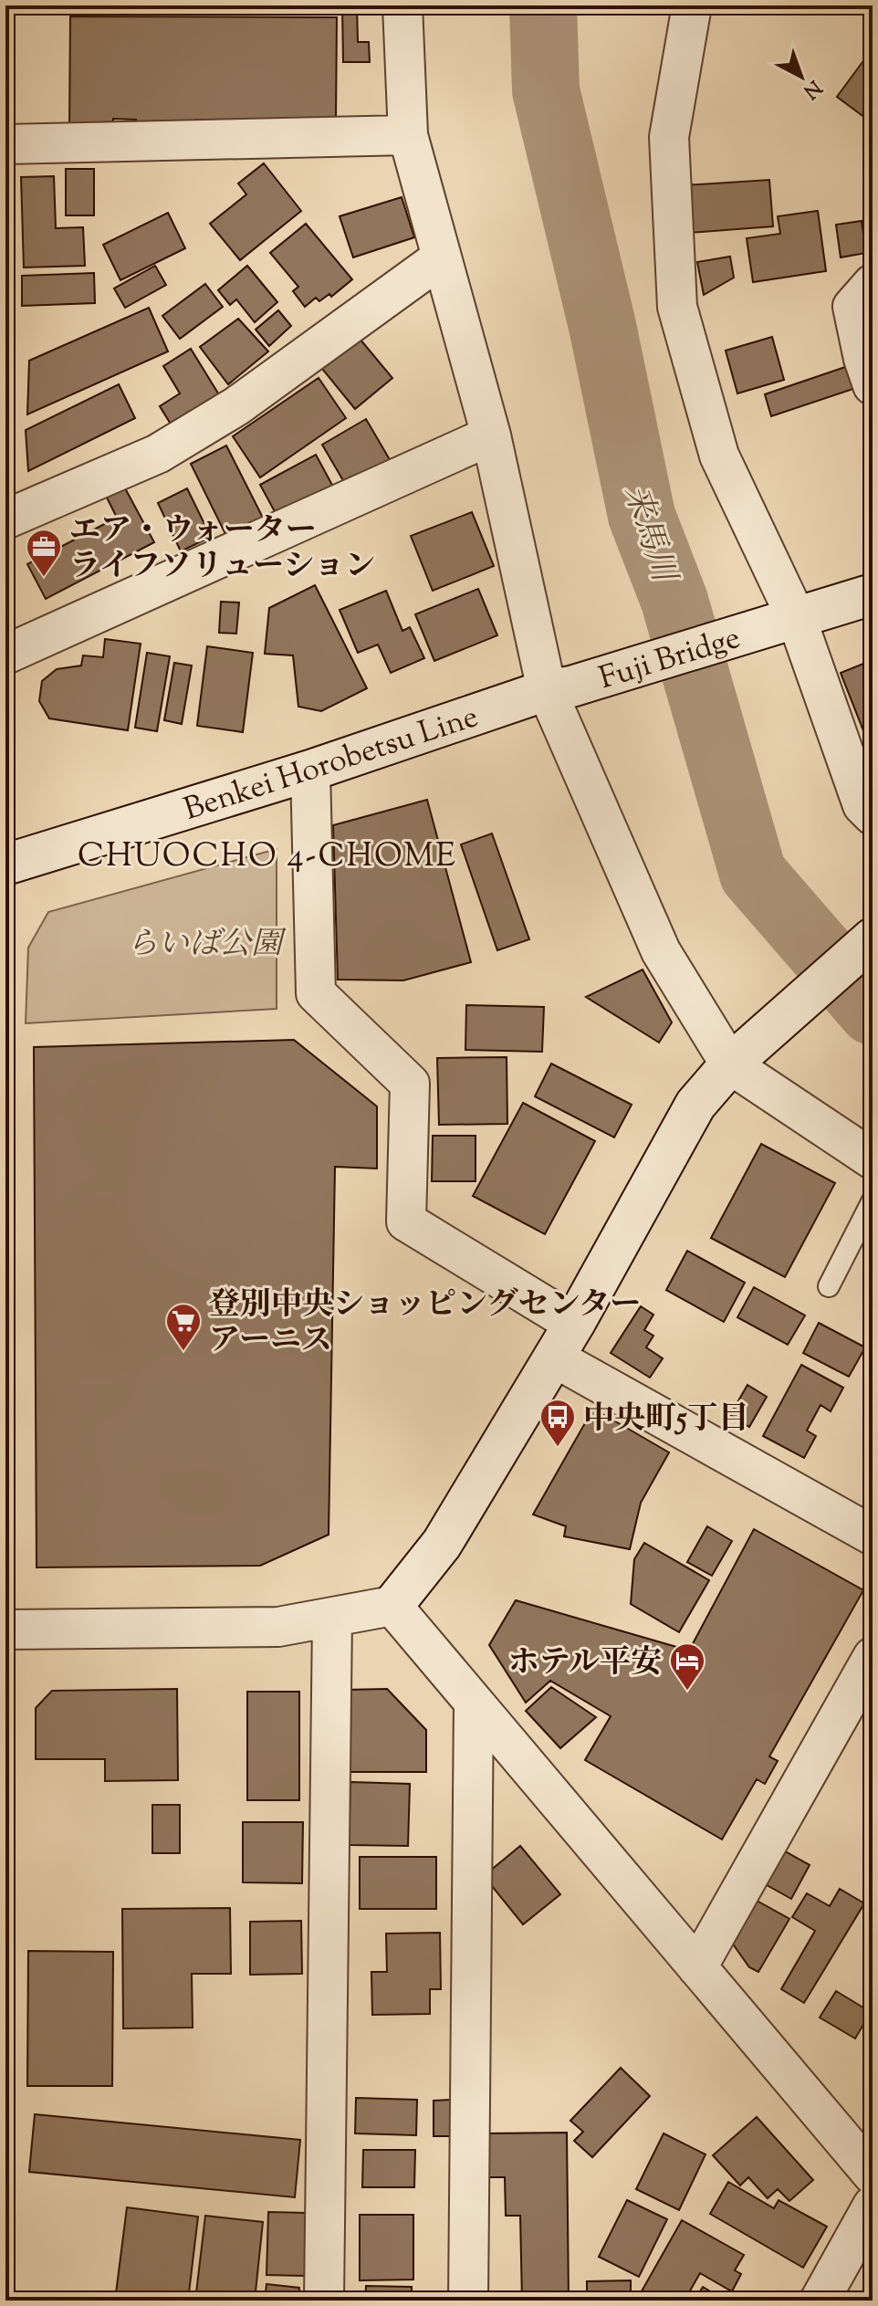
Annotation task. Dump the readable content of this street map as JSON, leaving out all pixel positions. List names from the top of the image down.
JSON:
{
  "streets": {
    "main road": ["Fuji Bridge", "Benkei Horobetsu Line"]
  },
  "crossings": [
    ["Fuji Bridge", "Benkei Horobetsu Line"]
  ],
  "districts": ["CHUOCHO 4-CHOME"],
  "water": ["来馬川"],
  "parks": ["らいば公園"],
  "places": {
    "office": ["エア・ウォーター ライフソリューション"],
    "supermarket": ["登別中央ショッピングセンター アーニス"],
    "bus stop": ["中央町5丁目"],
    "hotel": ["ホテル平安"]
  },
  "north": "bottom right"
}
